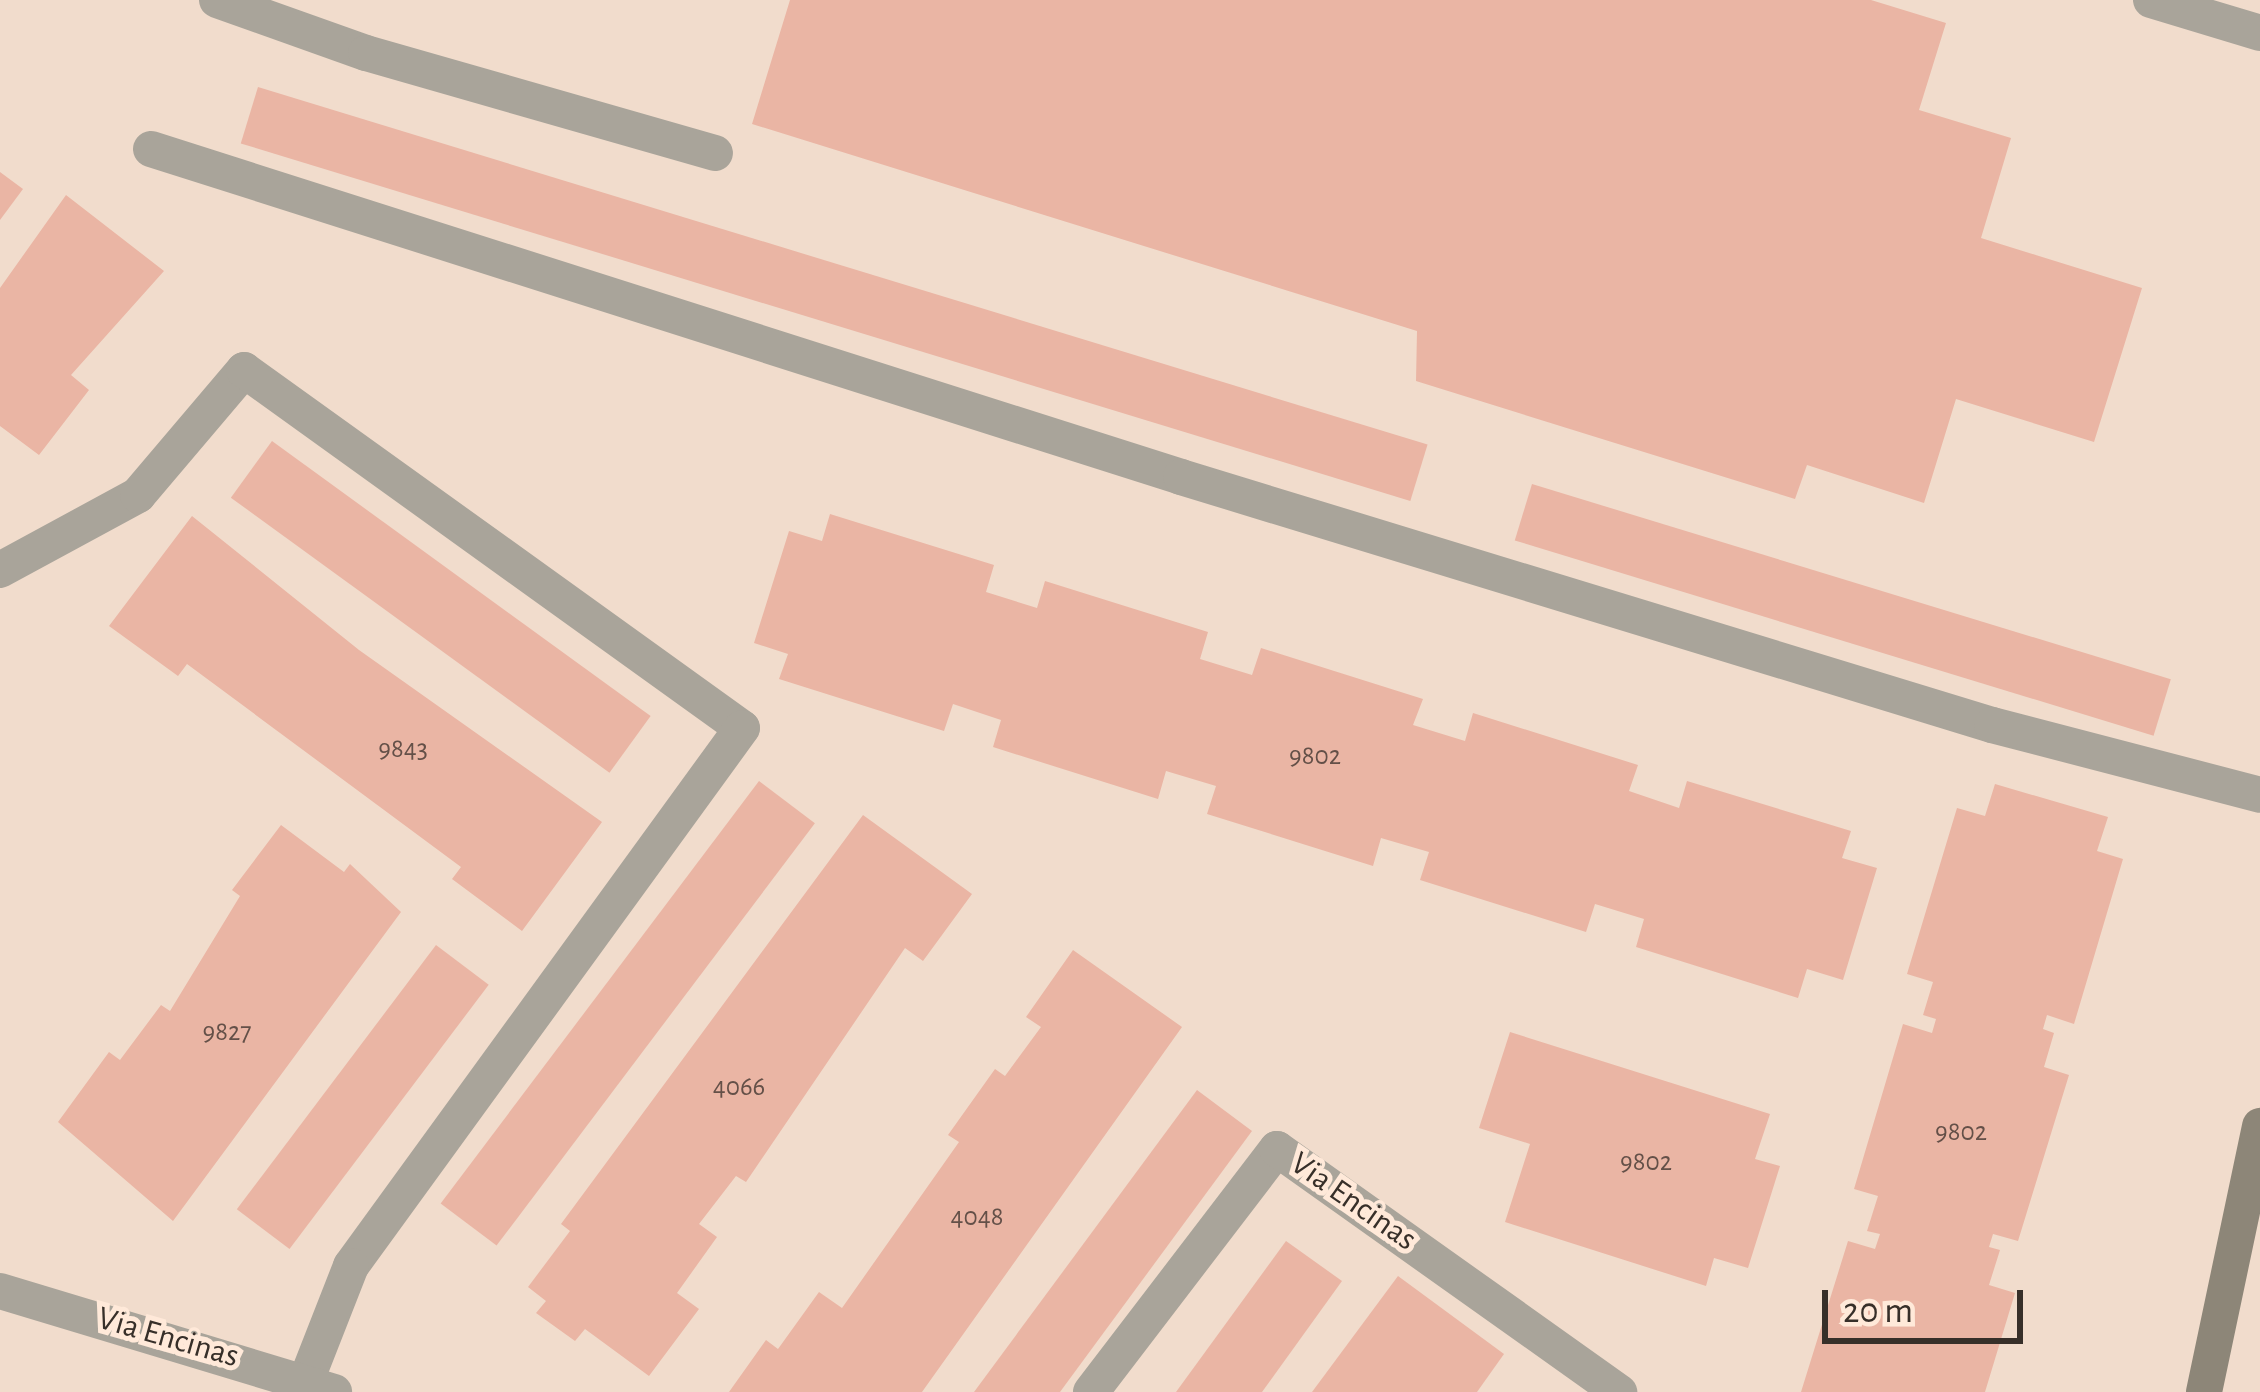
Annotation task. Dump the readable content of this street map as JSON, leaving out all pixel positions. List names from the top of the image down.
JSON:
{
  "streets": {
    "street": ["Via Encinas"]
  },
  "house_numbers": [
    "9843",
    "9802",
    "9827",
    "4066",
    "9802",
    "9802",
    "4048"
  ],
  "scale_bar": "20 m"
}
